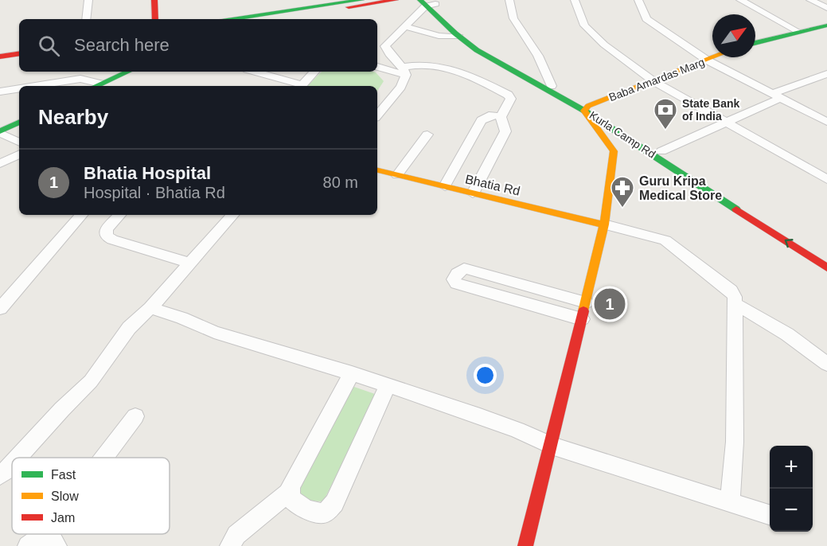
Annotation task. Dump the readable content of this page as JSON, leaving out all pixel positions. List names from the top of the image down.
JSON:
{
  "streets": {
    "street": ["Baba Amardas Marg", "Kurla Camp Rd", "Bhatia Rd"]
  },
  "crossings": [
    ["Baba Amardas Marg", "Kurla Camp Rd"]
  ],
  "places": {
    "bank": ["State Bank of India"],
    "pharmacy": ["Guru Kripa Medical Store"]
  },
  "legend": ["Fast", "Slow", "Jam"],
  "north": "top right",
  "page": {
    "search": "Search here",
    "heading": "Nearby",
    "list": [
      {
        "mark": "1",
        "name": "Bhatia Hospital",
        "note": "Hospital · Bhatia Rd",
        "value": "80 m"
      }
    ],
    "pins": "1",
    "map_buttons": ["+", "−"]
  }
}
